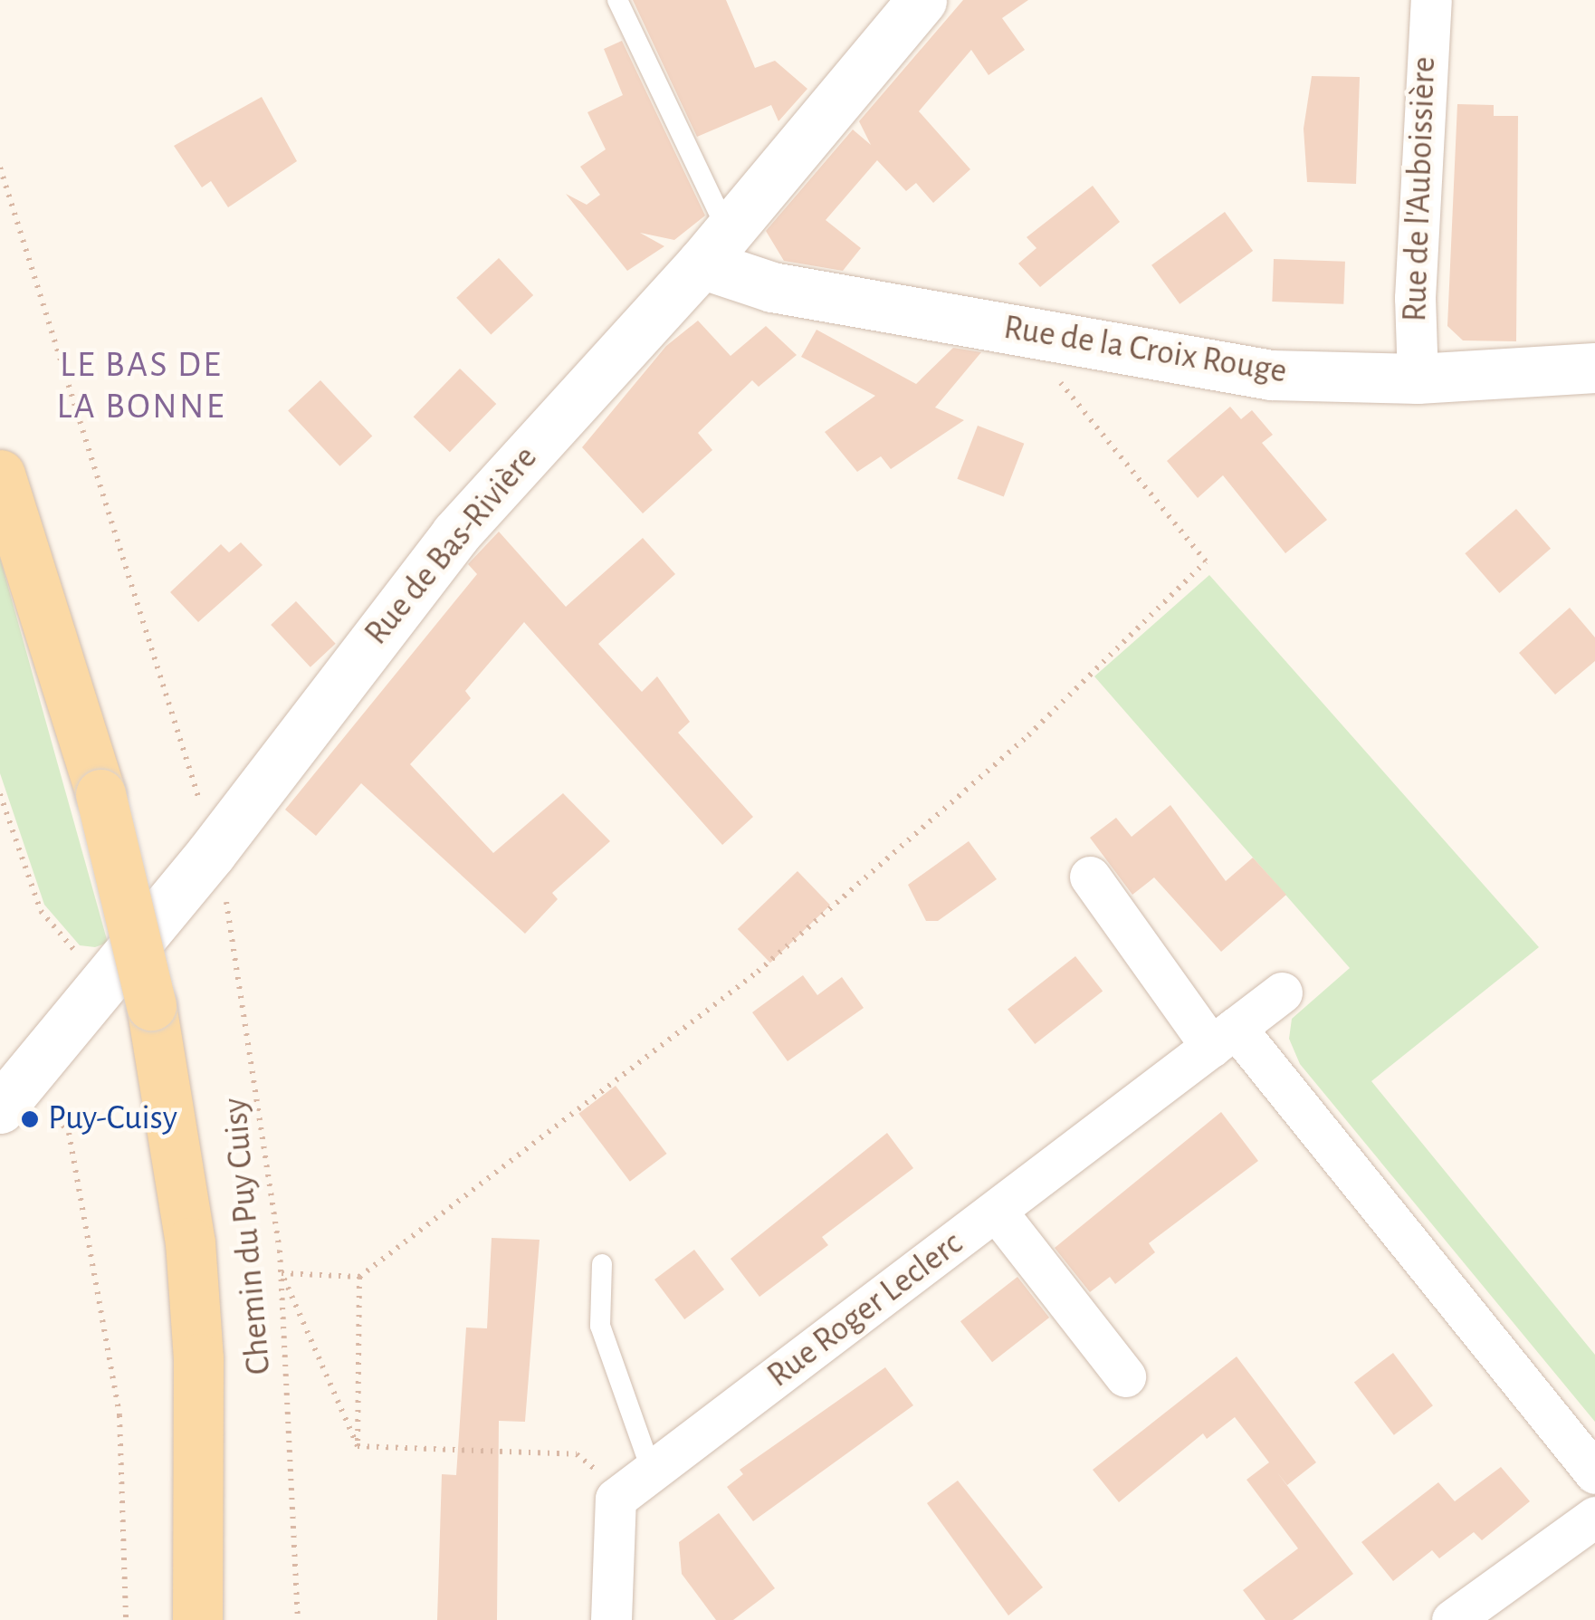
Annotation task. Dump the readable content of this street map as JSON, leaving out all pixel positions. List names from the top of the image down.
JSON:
{
  "streets": {
    "street": [
      "Rue de l'Auboissière",
      "Rue de la Croix Rouge",
      "Rue de Bas-Rivière",
      "Rue Roger Leclerc"
    ],
    "path": ["Chemin du Puy Cuisy"]
  },
  "crossings": [
    ["Rue de l'Auboissière", "Rue de la Croix Rouge"],
    ["Rue de la Croix Rouge", "Rue de Bas-Rivière"],
    ["Rue de Bas-Rivière", "Chemin du Puy Cuisy"]
  ],
  "districts": ["LE BAS DE LA BONNE"],
  "places": ["Puy-Cuisy"]
}
